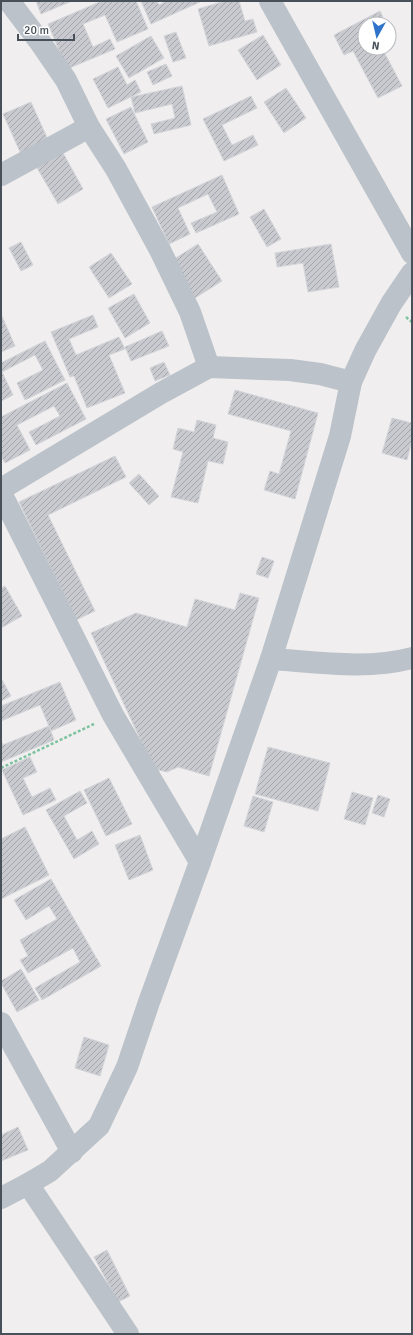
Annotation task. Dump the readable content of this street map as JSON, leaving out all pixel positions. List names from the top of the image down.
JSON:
{
  "scale_bar": "20 m",
  "north": "bottom"
}
